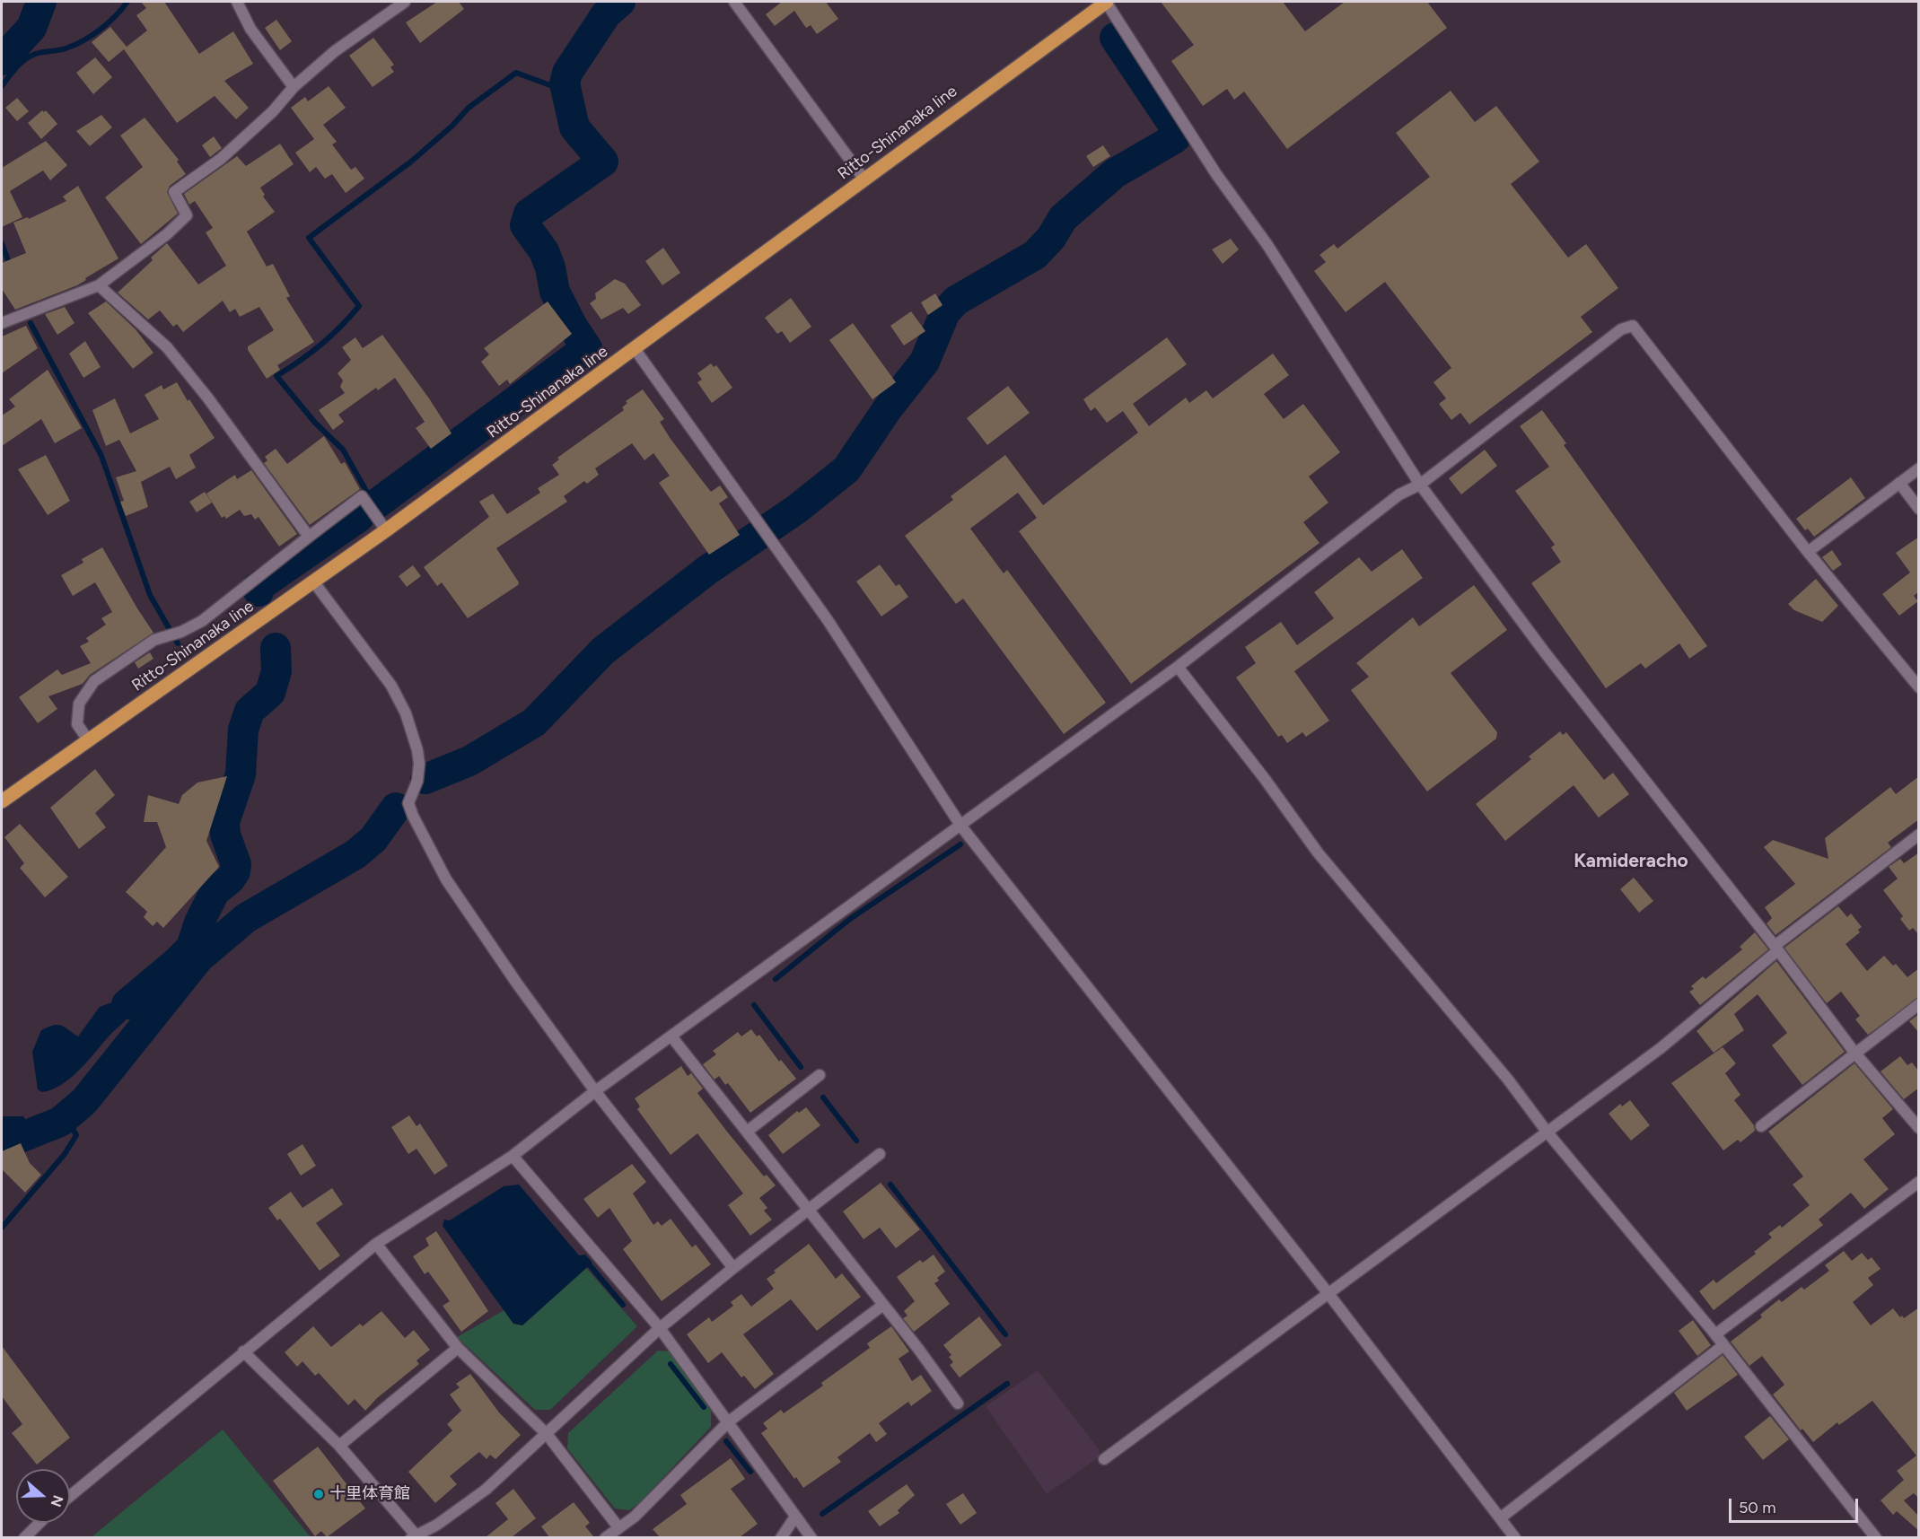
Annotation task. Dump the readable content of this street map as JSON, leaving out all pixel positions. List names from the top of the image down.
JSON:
{
  "streets": {
    "main road": ["Ritto-Shinanaka line"]
  },
  "districts": ["Kamideracho"],
  "places": ["十里体育館"],
  "scale_bar": "50 m",
  "north": "right"
}
